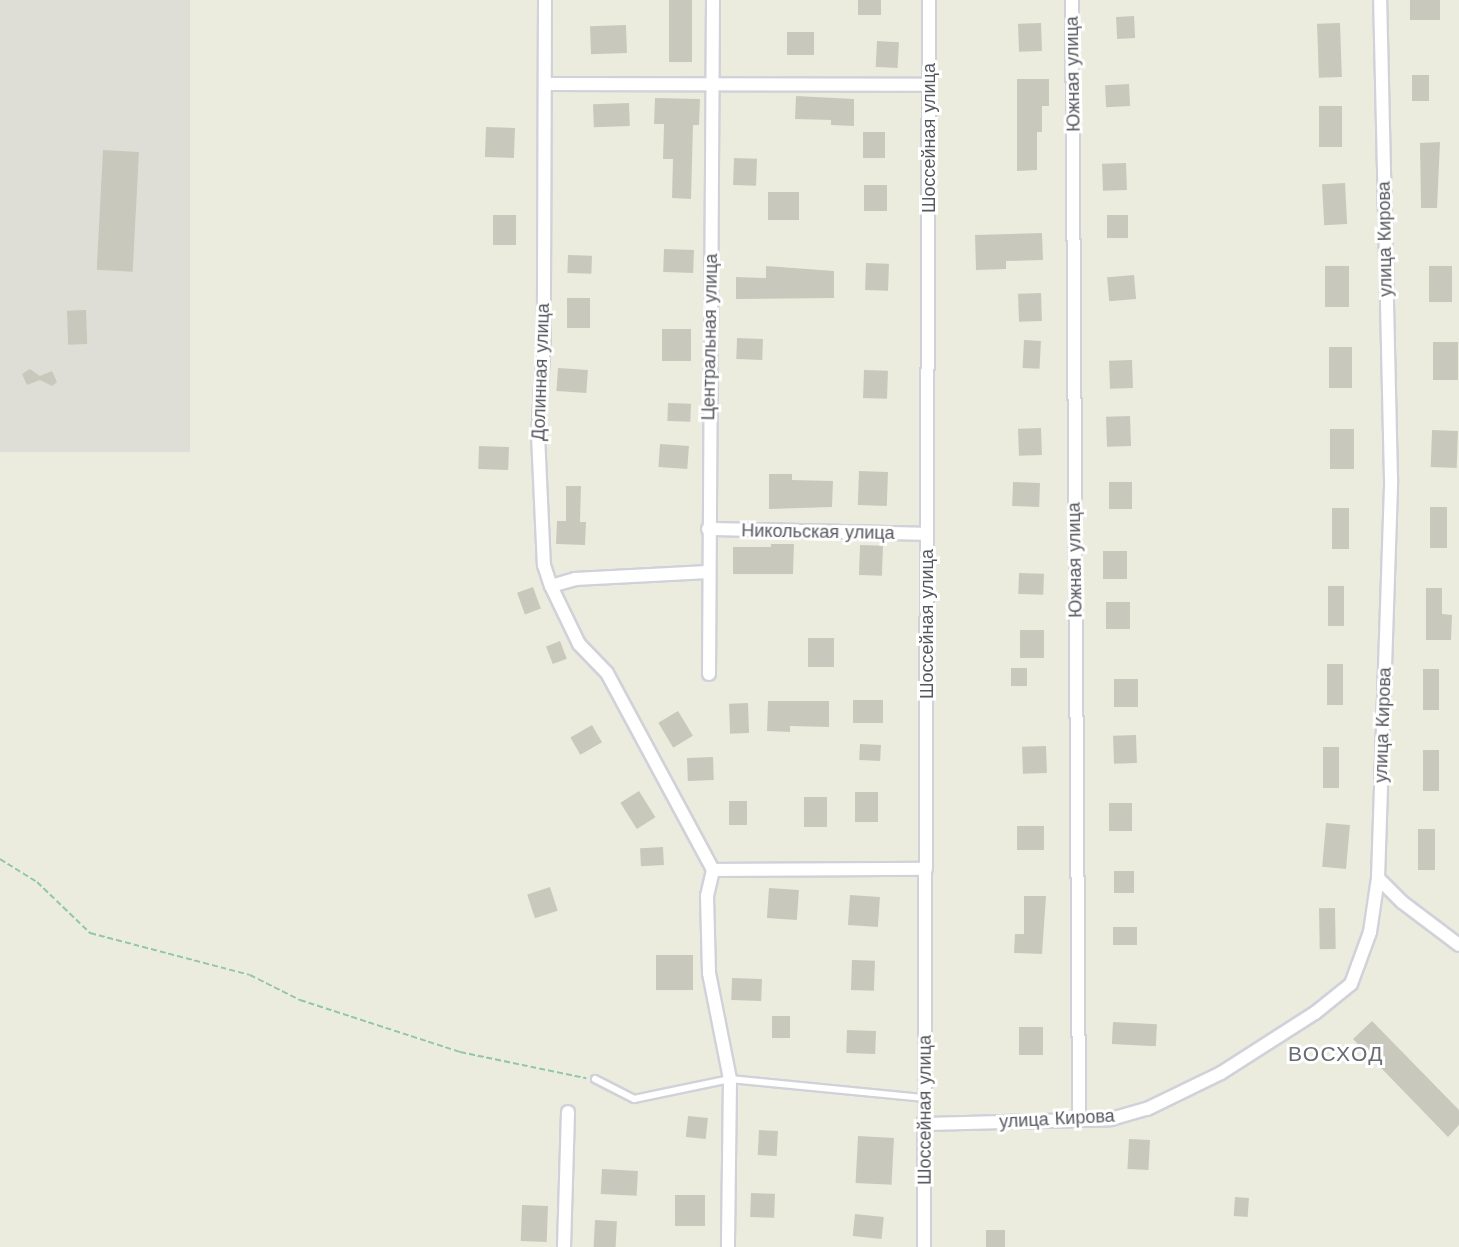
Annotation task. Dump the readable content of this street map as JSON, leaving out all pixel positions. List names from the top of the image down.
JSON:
{
  "streets": {
    "street": [
      "Южная улица",
      "Шоссейная улица",
      "улица Кирова",
      "Центральная улица",
      "Долинная улица",
      "Никольская улица"
    ]
  },
  "crossings": [
    ["Южная улица", "улица Кирова"],
    ["Шоссейная улица", "улица Кирова"],
    ["Шоссейная улица", "Никольская улица"],
    ["Центральная улица", "Никольская улица"]
  ],
  "districts": ["ВОСХОД"]
}
